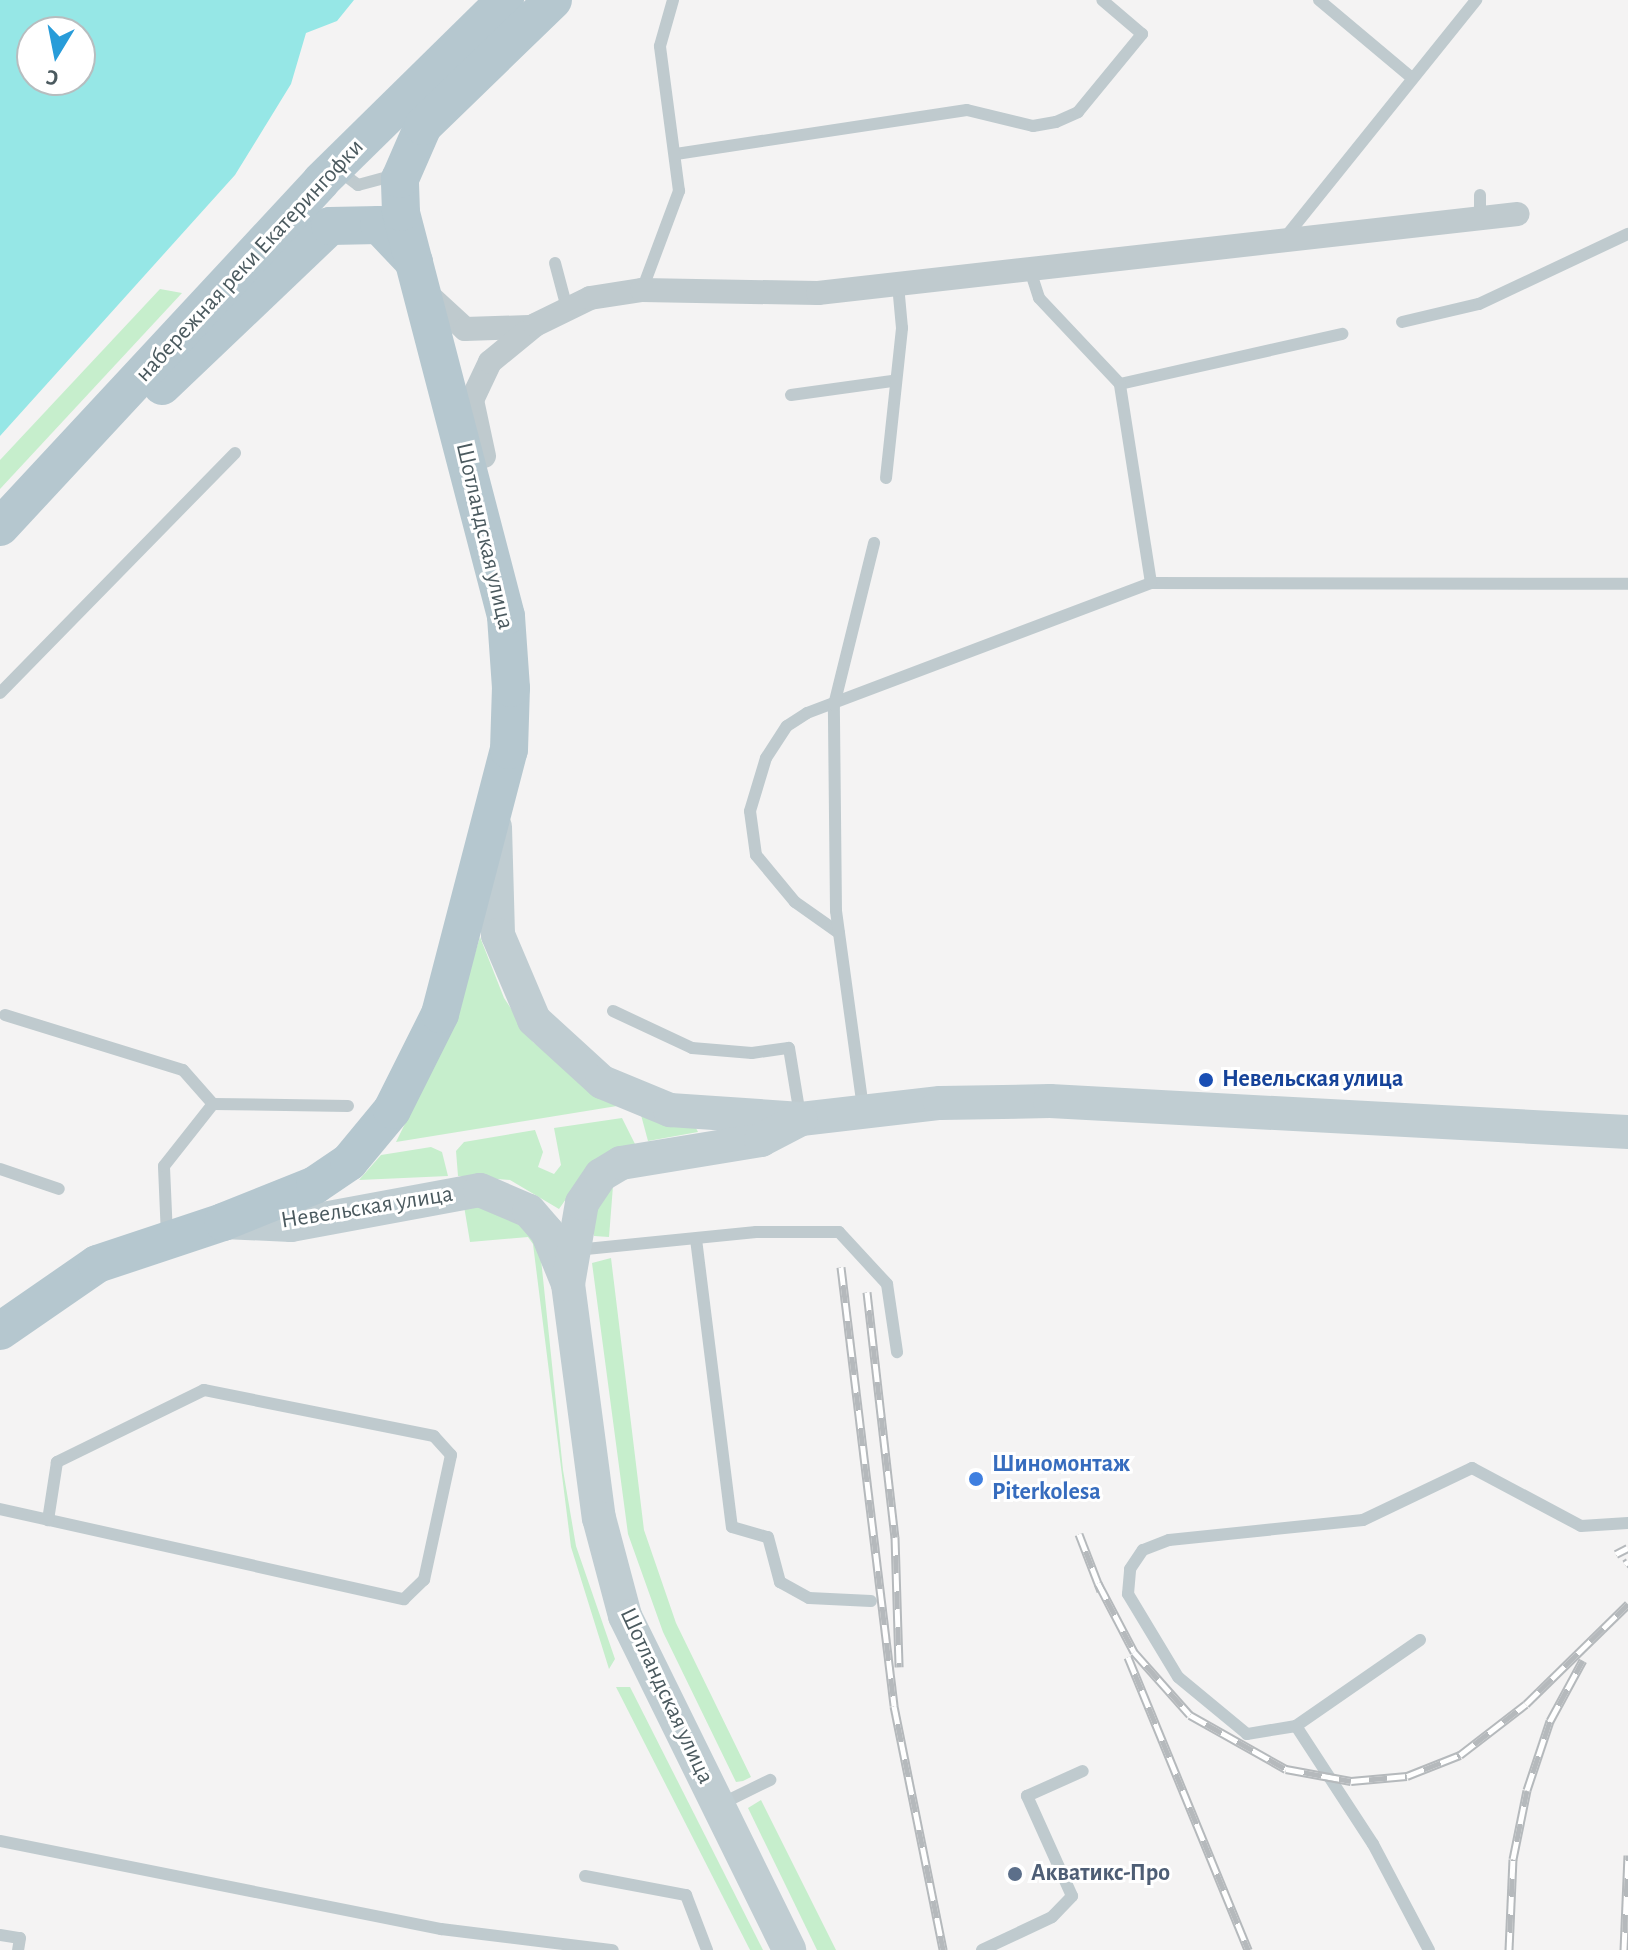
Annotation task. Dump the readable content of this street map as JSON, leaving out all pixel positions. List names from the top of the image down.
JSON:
{
  "streets": {
    "main road": ["набережная реки Екатерингофки", "Шотландская улица", "Невельская улица"]
  },
  "crossings": [
    ["Шотландская улица", "Невельская улица"]
  ],
  "places": ["Невельская улица", "Шиномонтаж Piterkolesa", "Акватикс-Про"],
  "north": "bottom"
}
